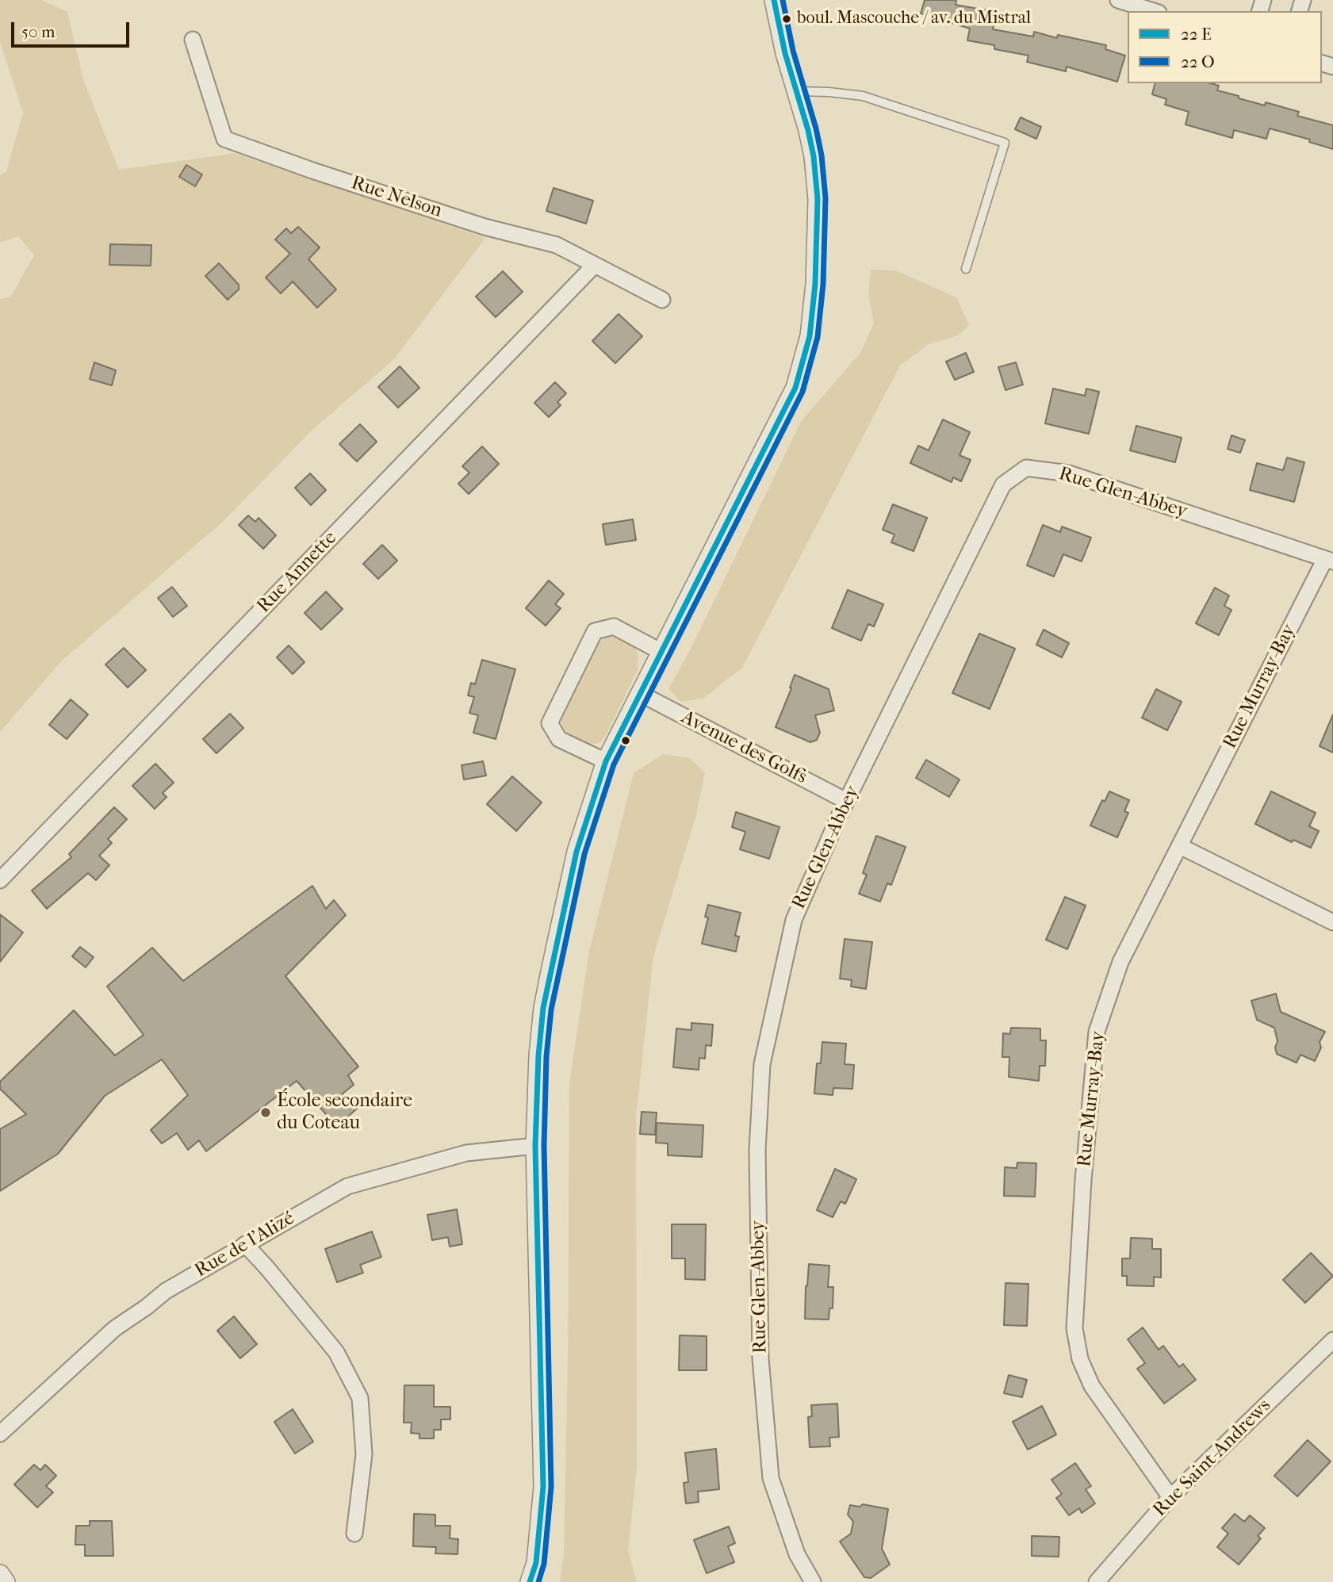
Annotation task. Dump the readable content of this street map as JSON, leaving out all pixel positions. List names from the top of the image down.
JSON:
{
  "streets": {
    "street": [
      "Rue Nelson",
      "Rue Glen-Abbey",
      "Rue Annette",
      "Rue Murray-Bay",
      "Avenue des Golfs",
      "Rue de l'Alizé",
      "Rue Saint-Andrews"
    ]
  },
  "crossings": [
    ["Rue Nelson", "Rue Annette"],
    ["Rue Glen-Abbey", "Rue Murray-Bay"],
    ["Rue Glen-Abbey", "Avenue des Golfs"],
    ["Rue Murray-Bay", "Rue Saint-Andrews"]
  ],
  "places": ["boul. Mascouche / av. du Mistral", "École secondaire du Coteau"],
  "legend": ["22 E", "22 O"],
  "scale_bar": "50 m"
}
